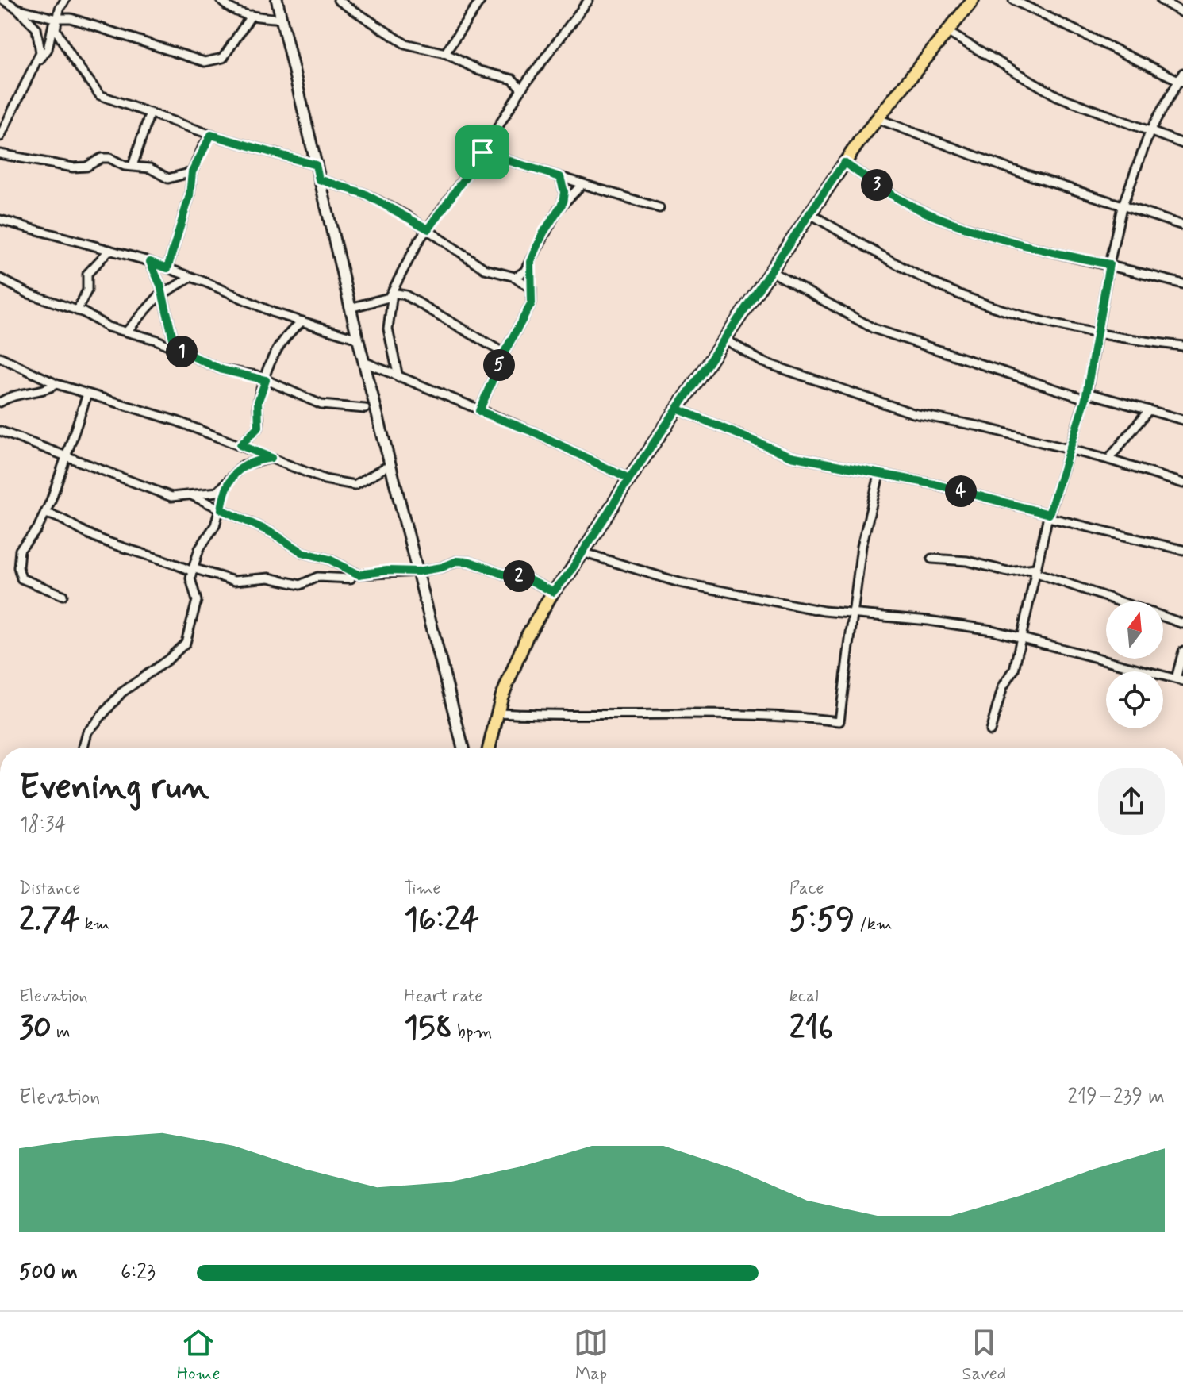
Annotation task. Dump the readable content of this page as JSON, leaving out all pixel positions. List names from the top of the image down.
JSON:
{
  "north": "top",
  "page": {
    "pins": [
      "3",
      "1",
      "5",
      "4",
      "2"
    ],
    "heading": ["Evening run", "18:34"],
    "stats": [
      ["Distance", "2.74 km"],
      ["Time", "16:24"],
      ["Pace", "5:59 /km"],
      ["Elevation", "30 m"],
      ["Heart rate", "158 bpm"],
      ["kcal", "216"]
    ],
    "chart": ["Elevation", "219–239 m"],
    "list": [
      {
        "name": "500 m",
        "note": "6:23"
      }
    ],
    "tabs": ["Home", "Map", "Saved"]
  }
}
